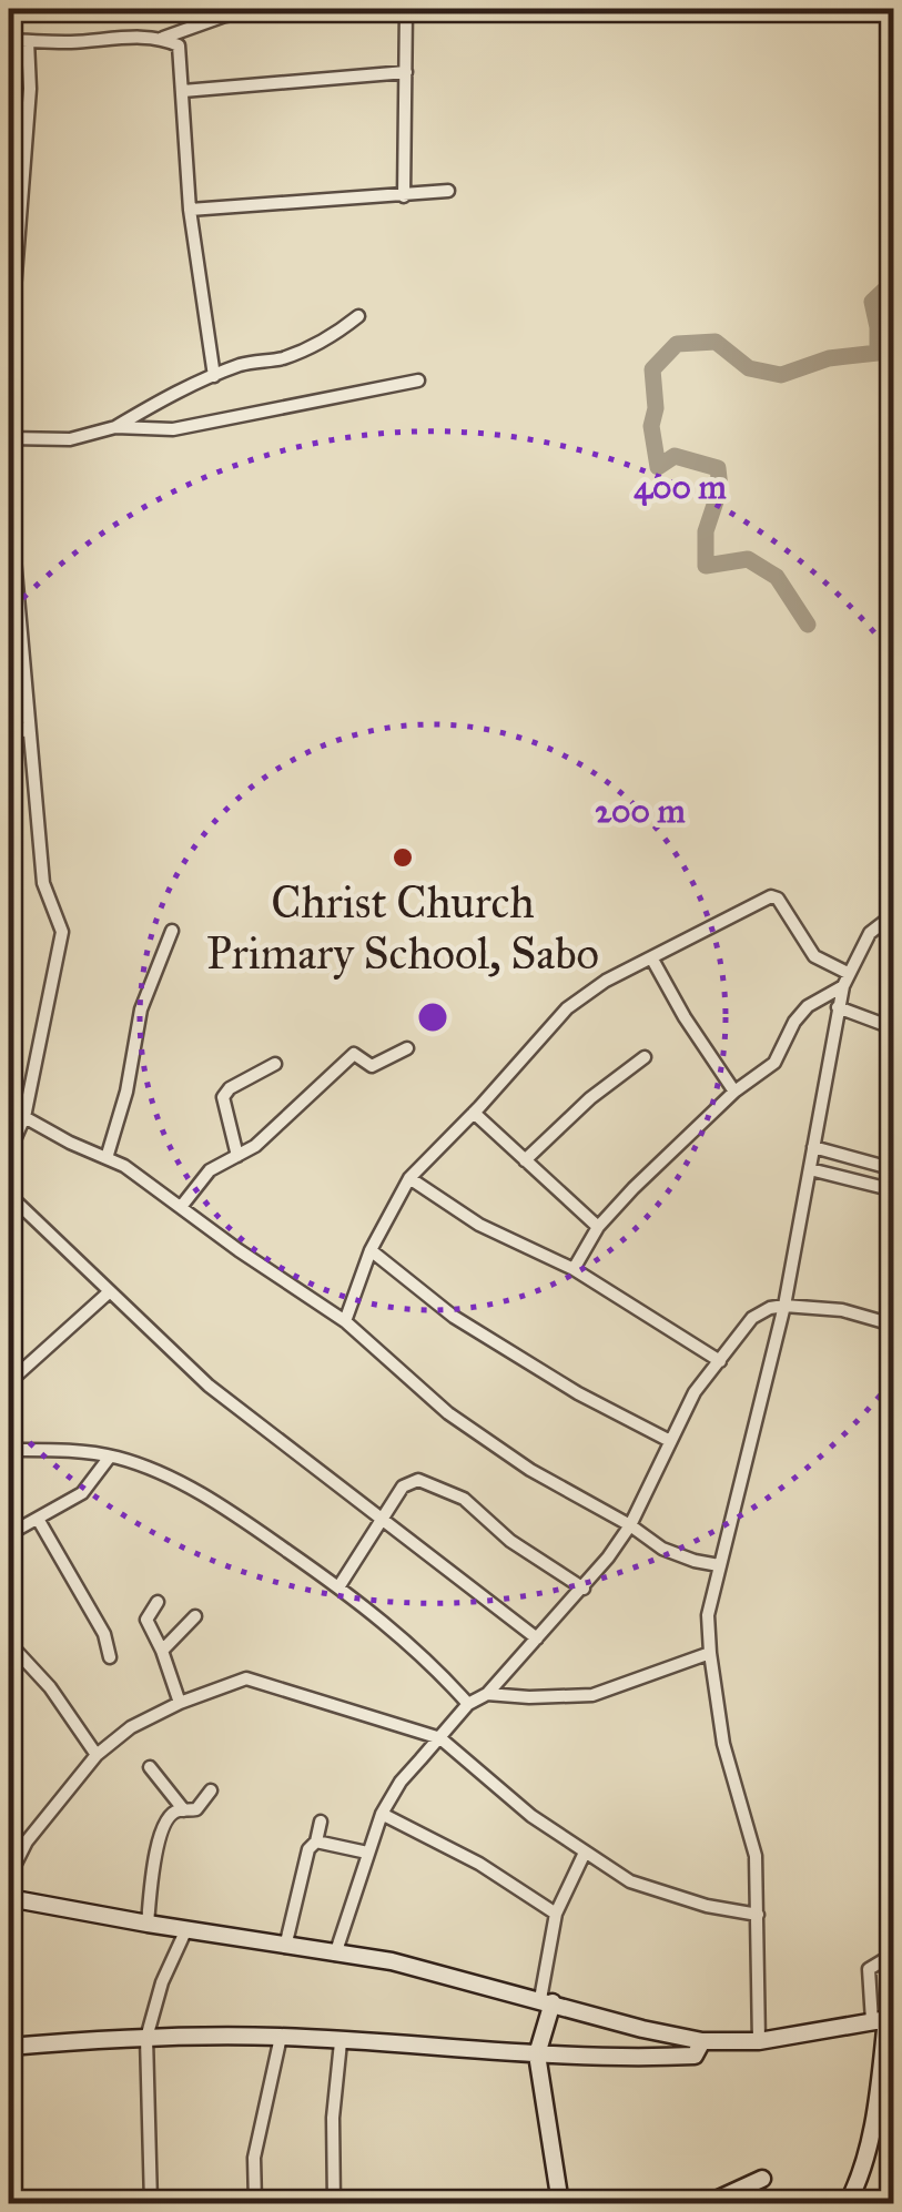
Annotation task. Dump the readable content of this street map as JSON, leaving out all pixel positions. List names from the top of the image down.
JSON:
{
  "places": ["Christ Church Primary School, Sabo"],
  "rings": ["400 m", "200 m"]
}
